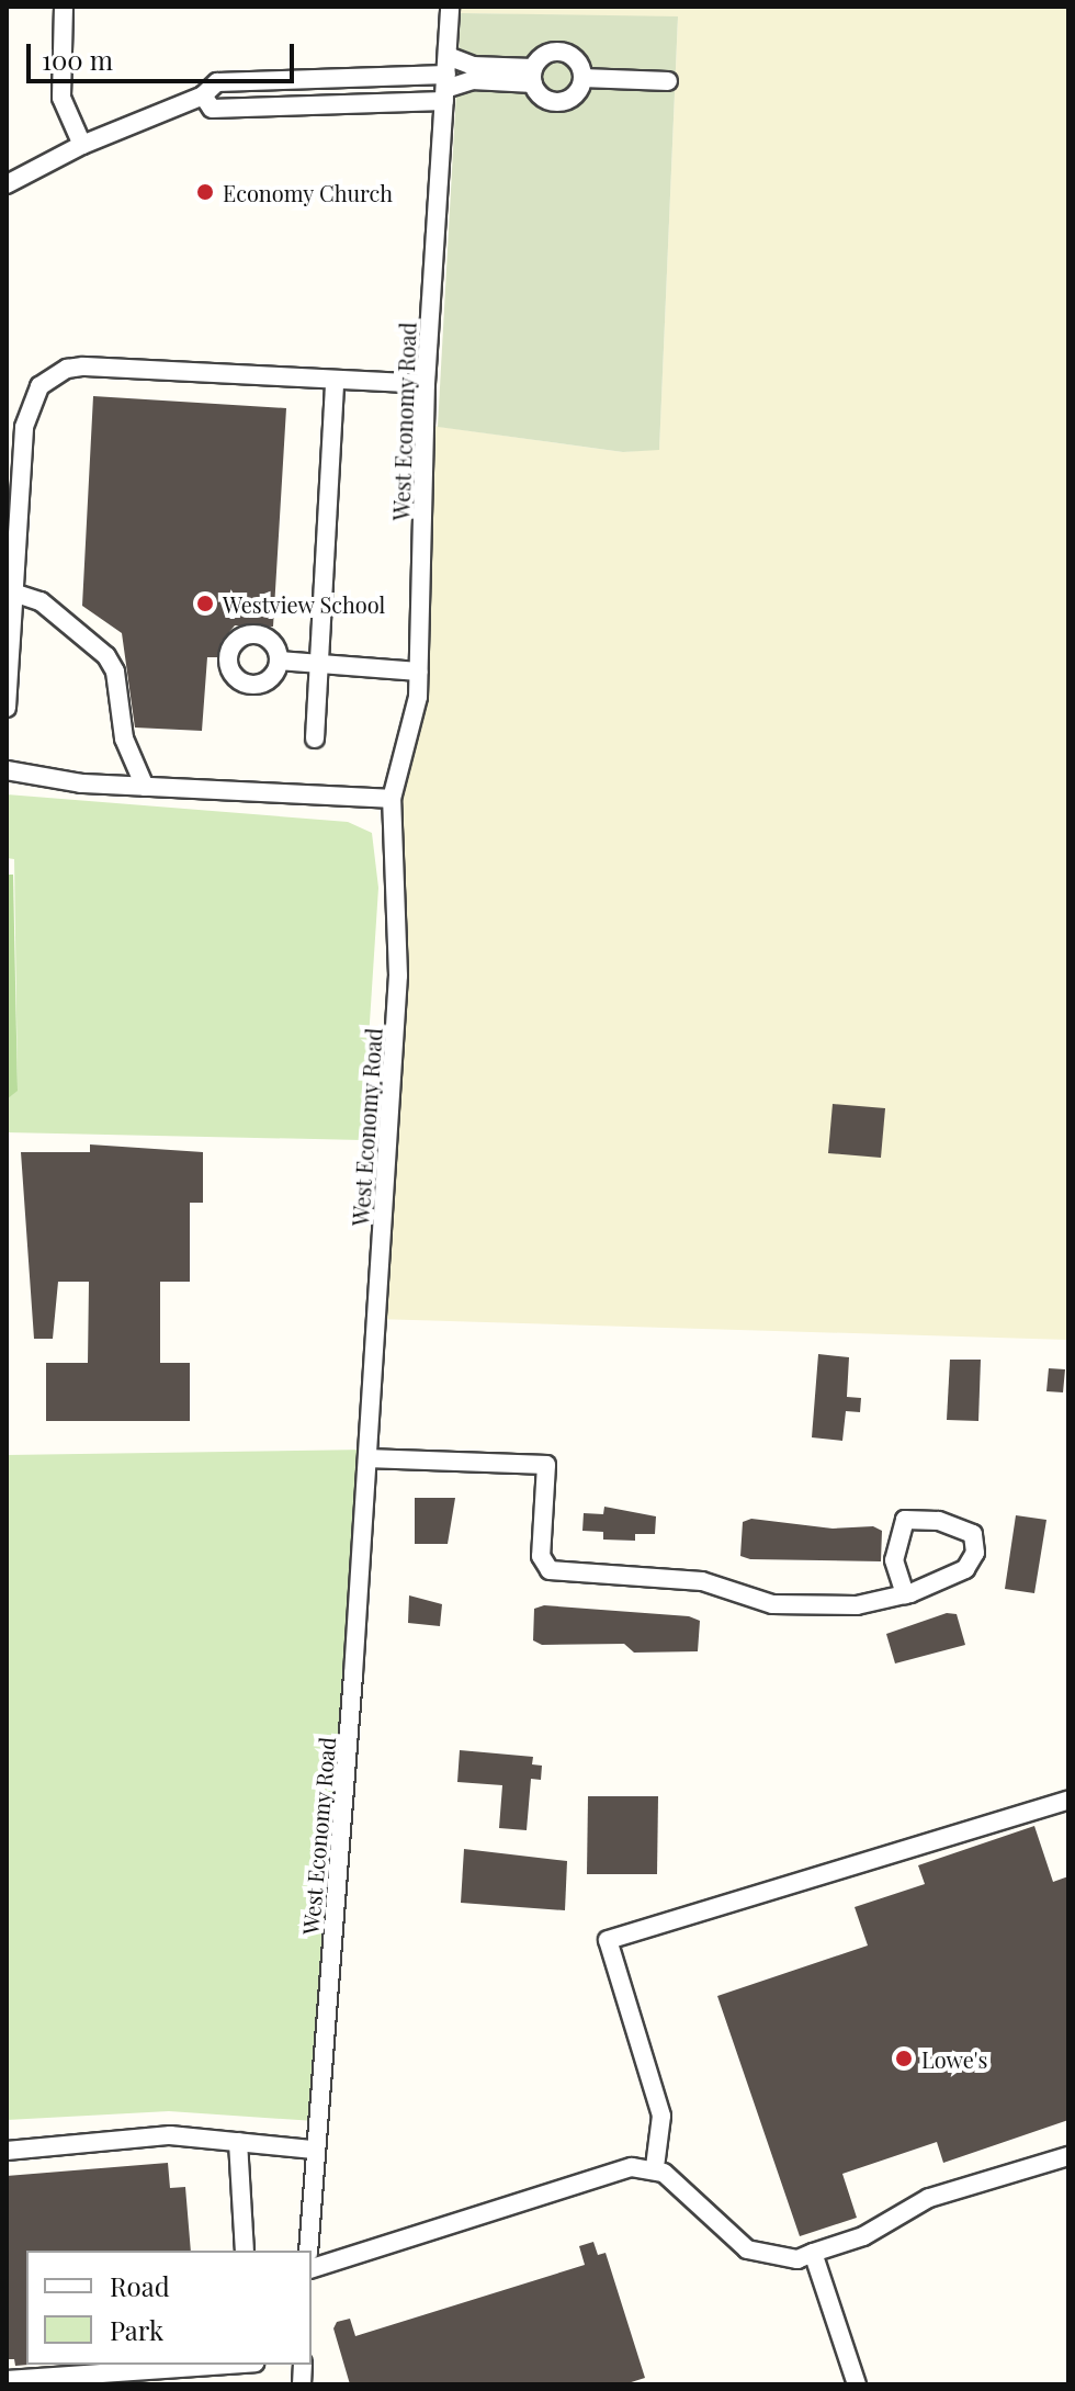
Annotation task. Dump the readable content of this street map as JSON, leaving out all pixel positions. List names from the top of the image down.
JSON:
{
  "streets": {
    "street": ["West Economy Road"]
  },
  "places": ["Economy Church", "Westview School", "Lowe's"],
  "legend": ["Road", "Park"],
  "scale_bar": "100 m"
}
